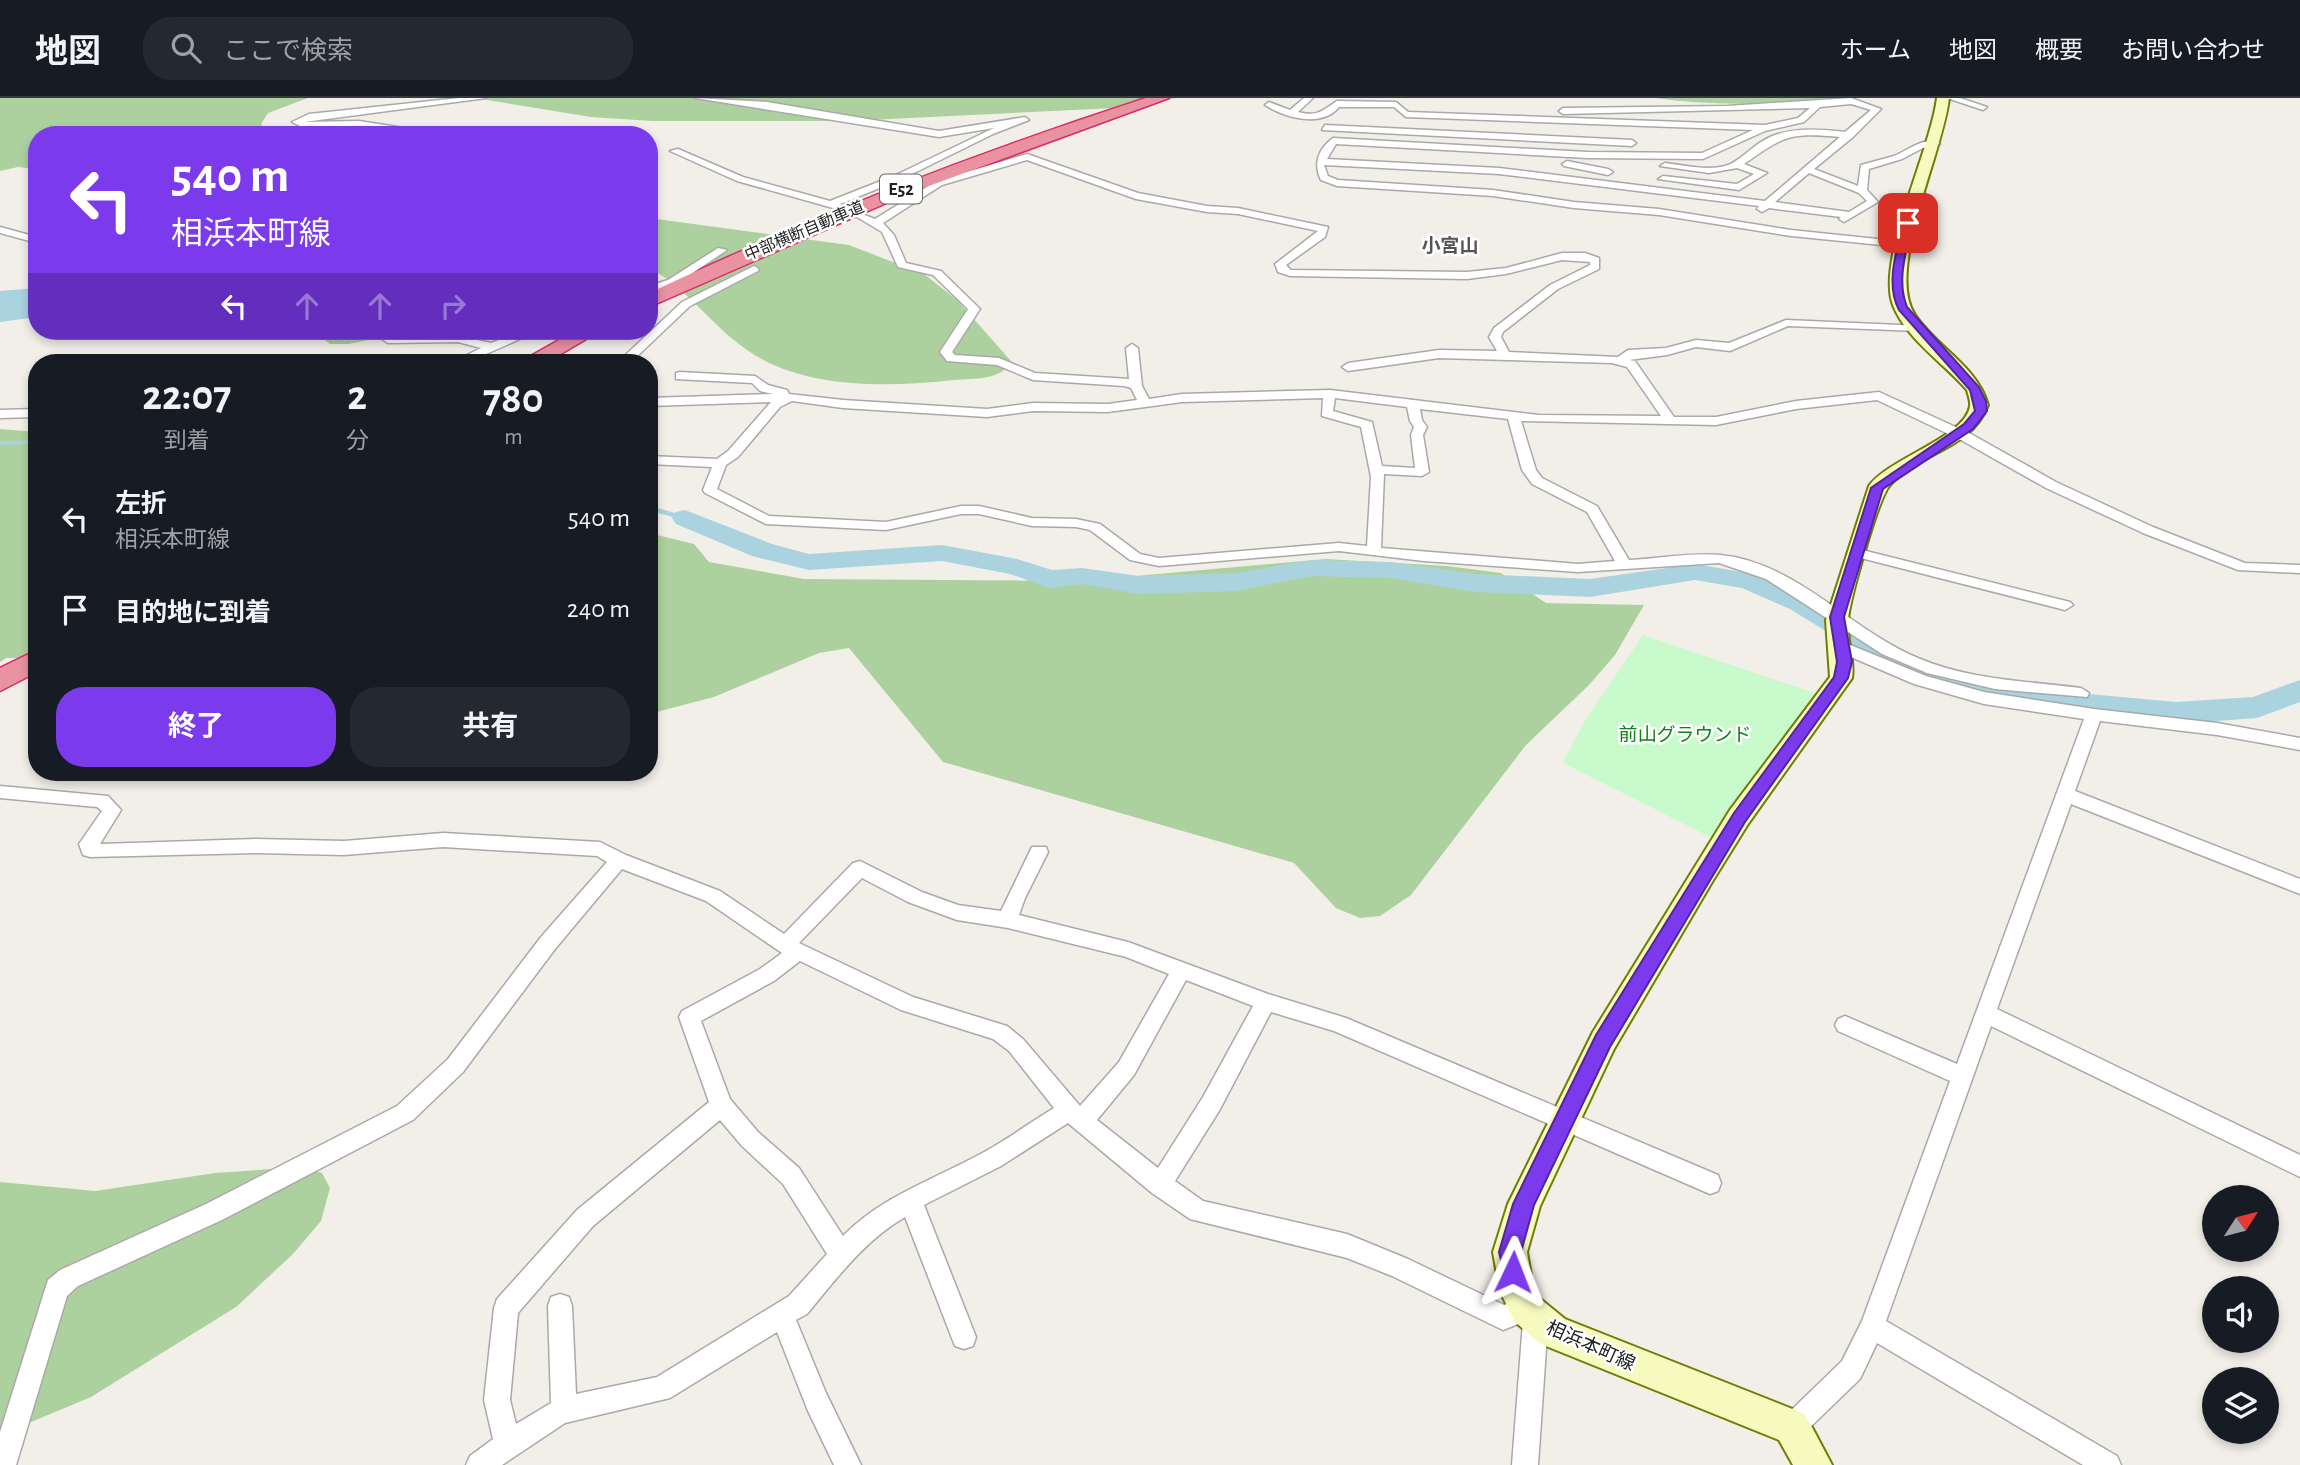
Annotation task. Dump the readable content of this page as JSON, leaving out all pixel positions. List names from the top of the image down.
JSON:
{
  "streets": {
    "highway": ["E52", "中部横断自動車道"],
    "main road": ["相浜本町線"]
  },
  "districts": ["小宮山"],
  "parks": ["前山グラウンド"],
  "north": "top right",
  "page": {
    "header": "地図",
    "search": "ここで検索",
    "nav": [
      "ホーム",
      "地図",
      "概要",
      "お問い合わせ"
    ],
    "turn": ["540 m", "相浜本町線"],
    "eta": [
      "22:07",
      "到着",
      "2",
      "分",
      "780",
      "m"
    ],
    "list": [
      {
        "name": "左折",
        "note": "相浜本町線",
        "value": "540 m"
      },
      {
        "name": "目的地に到着",
        "value": "240 m"
      }
    ],
    "buttons": ["終了", "共有"]
  }
}
